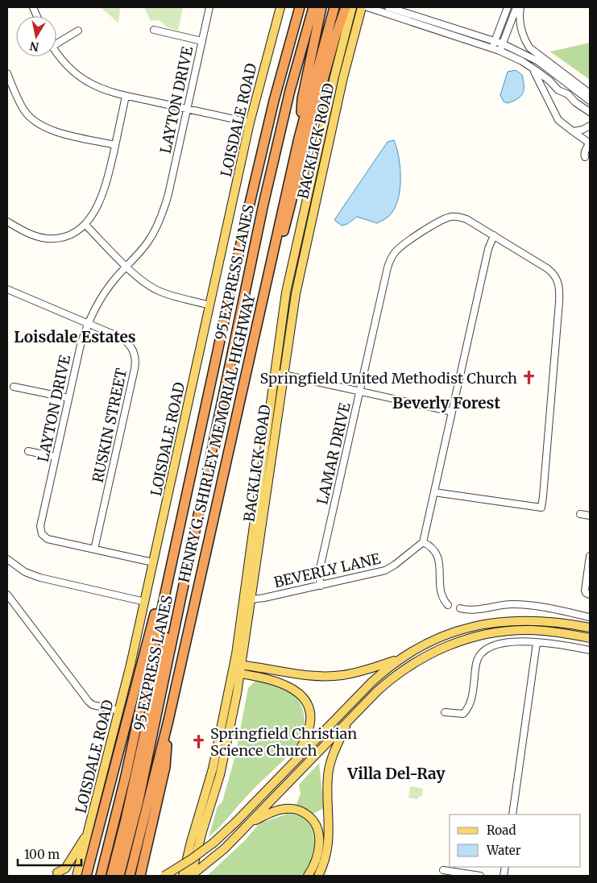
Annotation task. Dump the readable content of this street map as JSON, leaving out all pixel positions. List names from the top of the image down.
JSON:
{
  "streets": {
    "highway": ["95 EXPRESS LANES", "HENRY G. SHIRLEY MEMORIAL HIGHWAY"],
    "main road": ["LOISDALE ROAD", "BACKLICK ROAD"],
    "street": [
      "LAYTON DRIVE",
      "RUSKIN STREET",
      "LAMAR DRIVE",
      "BEVERLY LANE"
    ]
  },
  "crossings": [
    ["LAYTON DRIVE", "LOISDALE ROAD"],
    ["LAYTON DRIVE", "RUSKIN STREET"],
    ["BACKLICK ROAD", "BEVERLY LANE"],
    ["LAMAR DRIVE", "BEVERLY LANE"]
  ],
  "districts": ["Loisdale Estates", "Beverly Forest", "Villa Del-Ray"],
  "places": {
    "church": ["Springfield United Methodist Church", "Springfield Christian Science Church"]
  },
  "legend": ["Road", "Water"],
  "scale_bar": "100 m",
  "north": "bottom"
}
